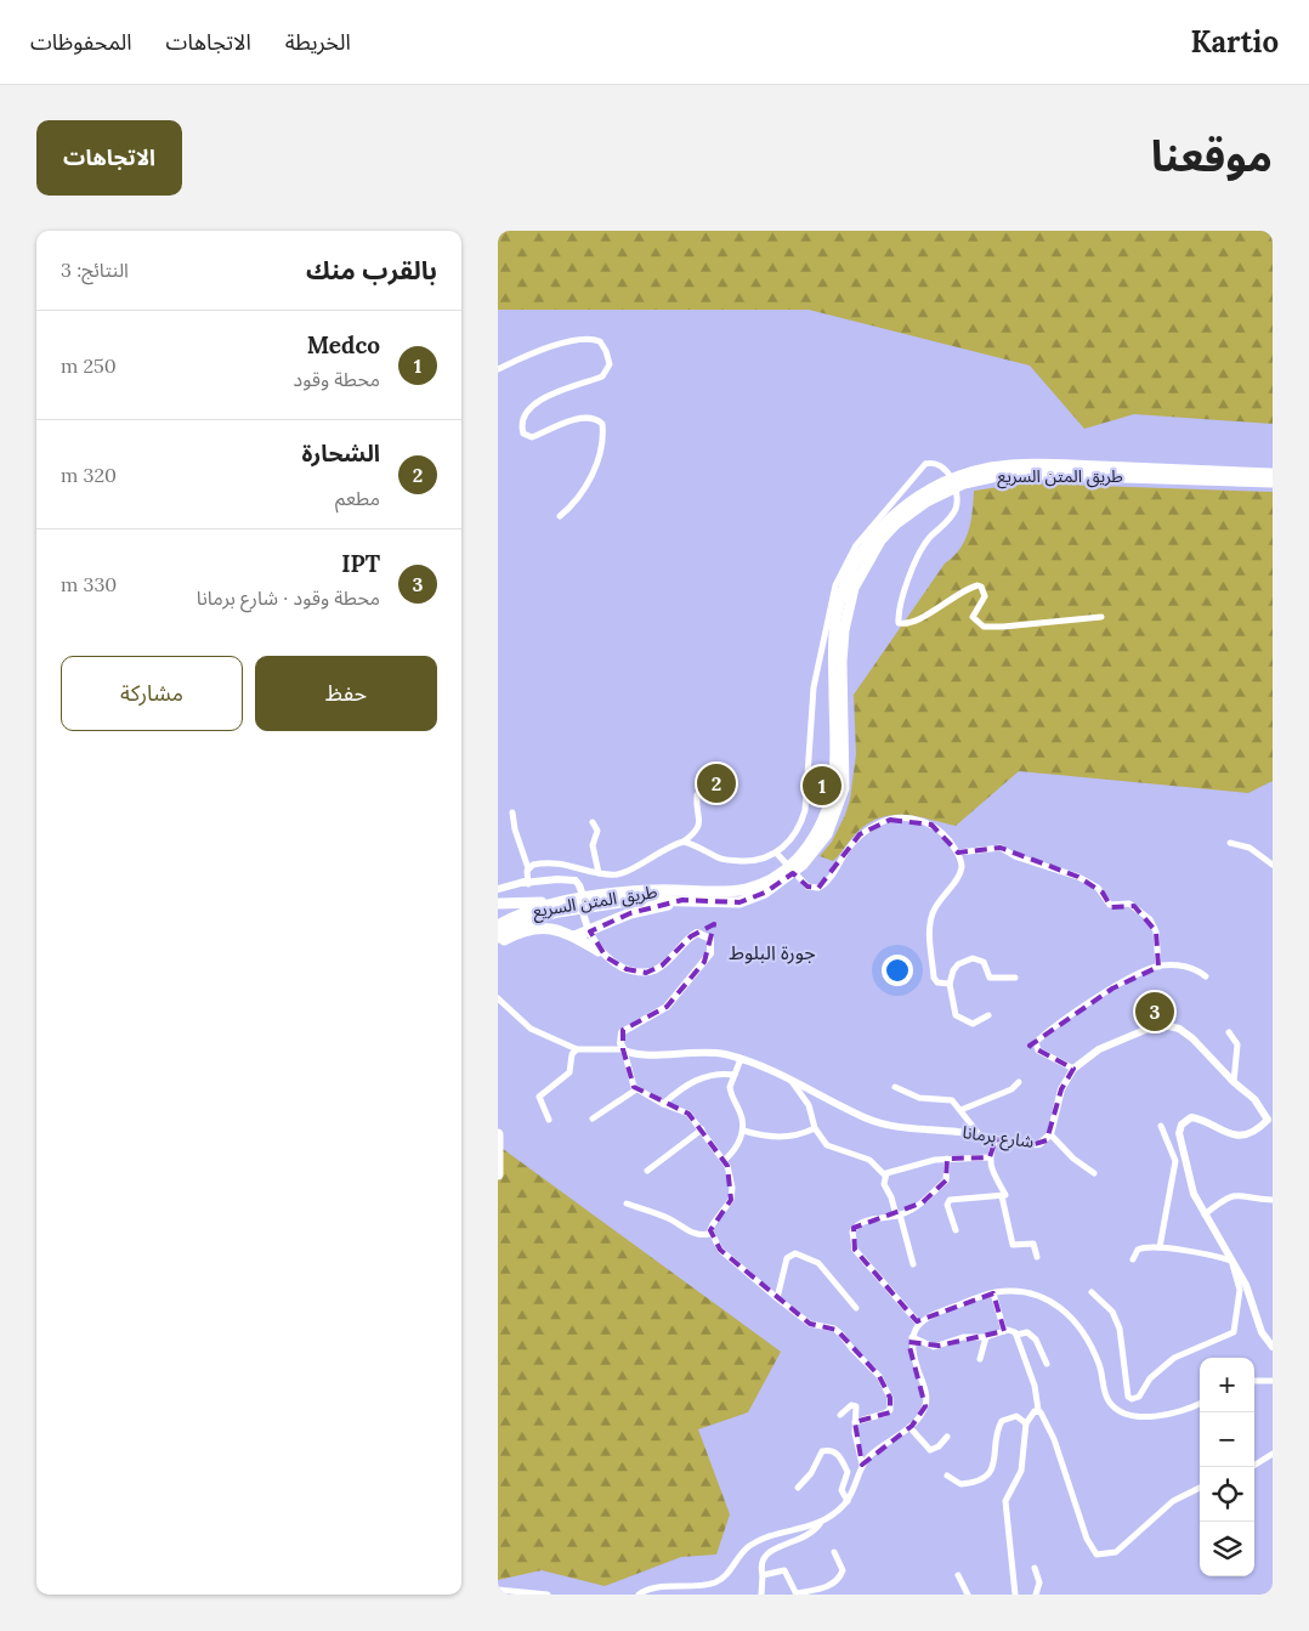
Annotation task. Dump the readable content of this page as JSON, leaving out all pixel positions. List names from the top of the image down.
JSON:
{
  "streets": {
    "highway": ["طريق المتن السريع"],
    "street": ["شارع برمانا"]
  },
  "districts": ["جورة البلوط"],
  "page": {
    "header": "Kartio",
    "nav": ["الخريطة", "الاتجاهات", "المحفوظات"],
    "title": "موقعنا",
    "buttons": [
      "الاتجاهات",
      ["حفظ", "مشاركة"]
    ],
    "heading": ["بالقرب منك", "النتائج: 3"],
    "list": [
      {
        "mark": "1",
        "name": "Medco",
        "note": "محطة وقود",
        "value": "250 m"
      },
      {
        "mark": "2",
        "name": "الشحارة",
        "note": "مطعم",
        "value": "320 m"
      },
      {
        "mark": "3",
        "name": "IPT",
        "note": "محطة وقود · شارع برمانا",
        "value": "330 m"
      }
    ],
    "pins": ["2", "1", "3"],
    "map_buttons": ["+", "−"]
  }
}
